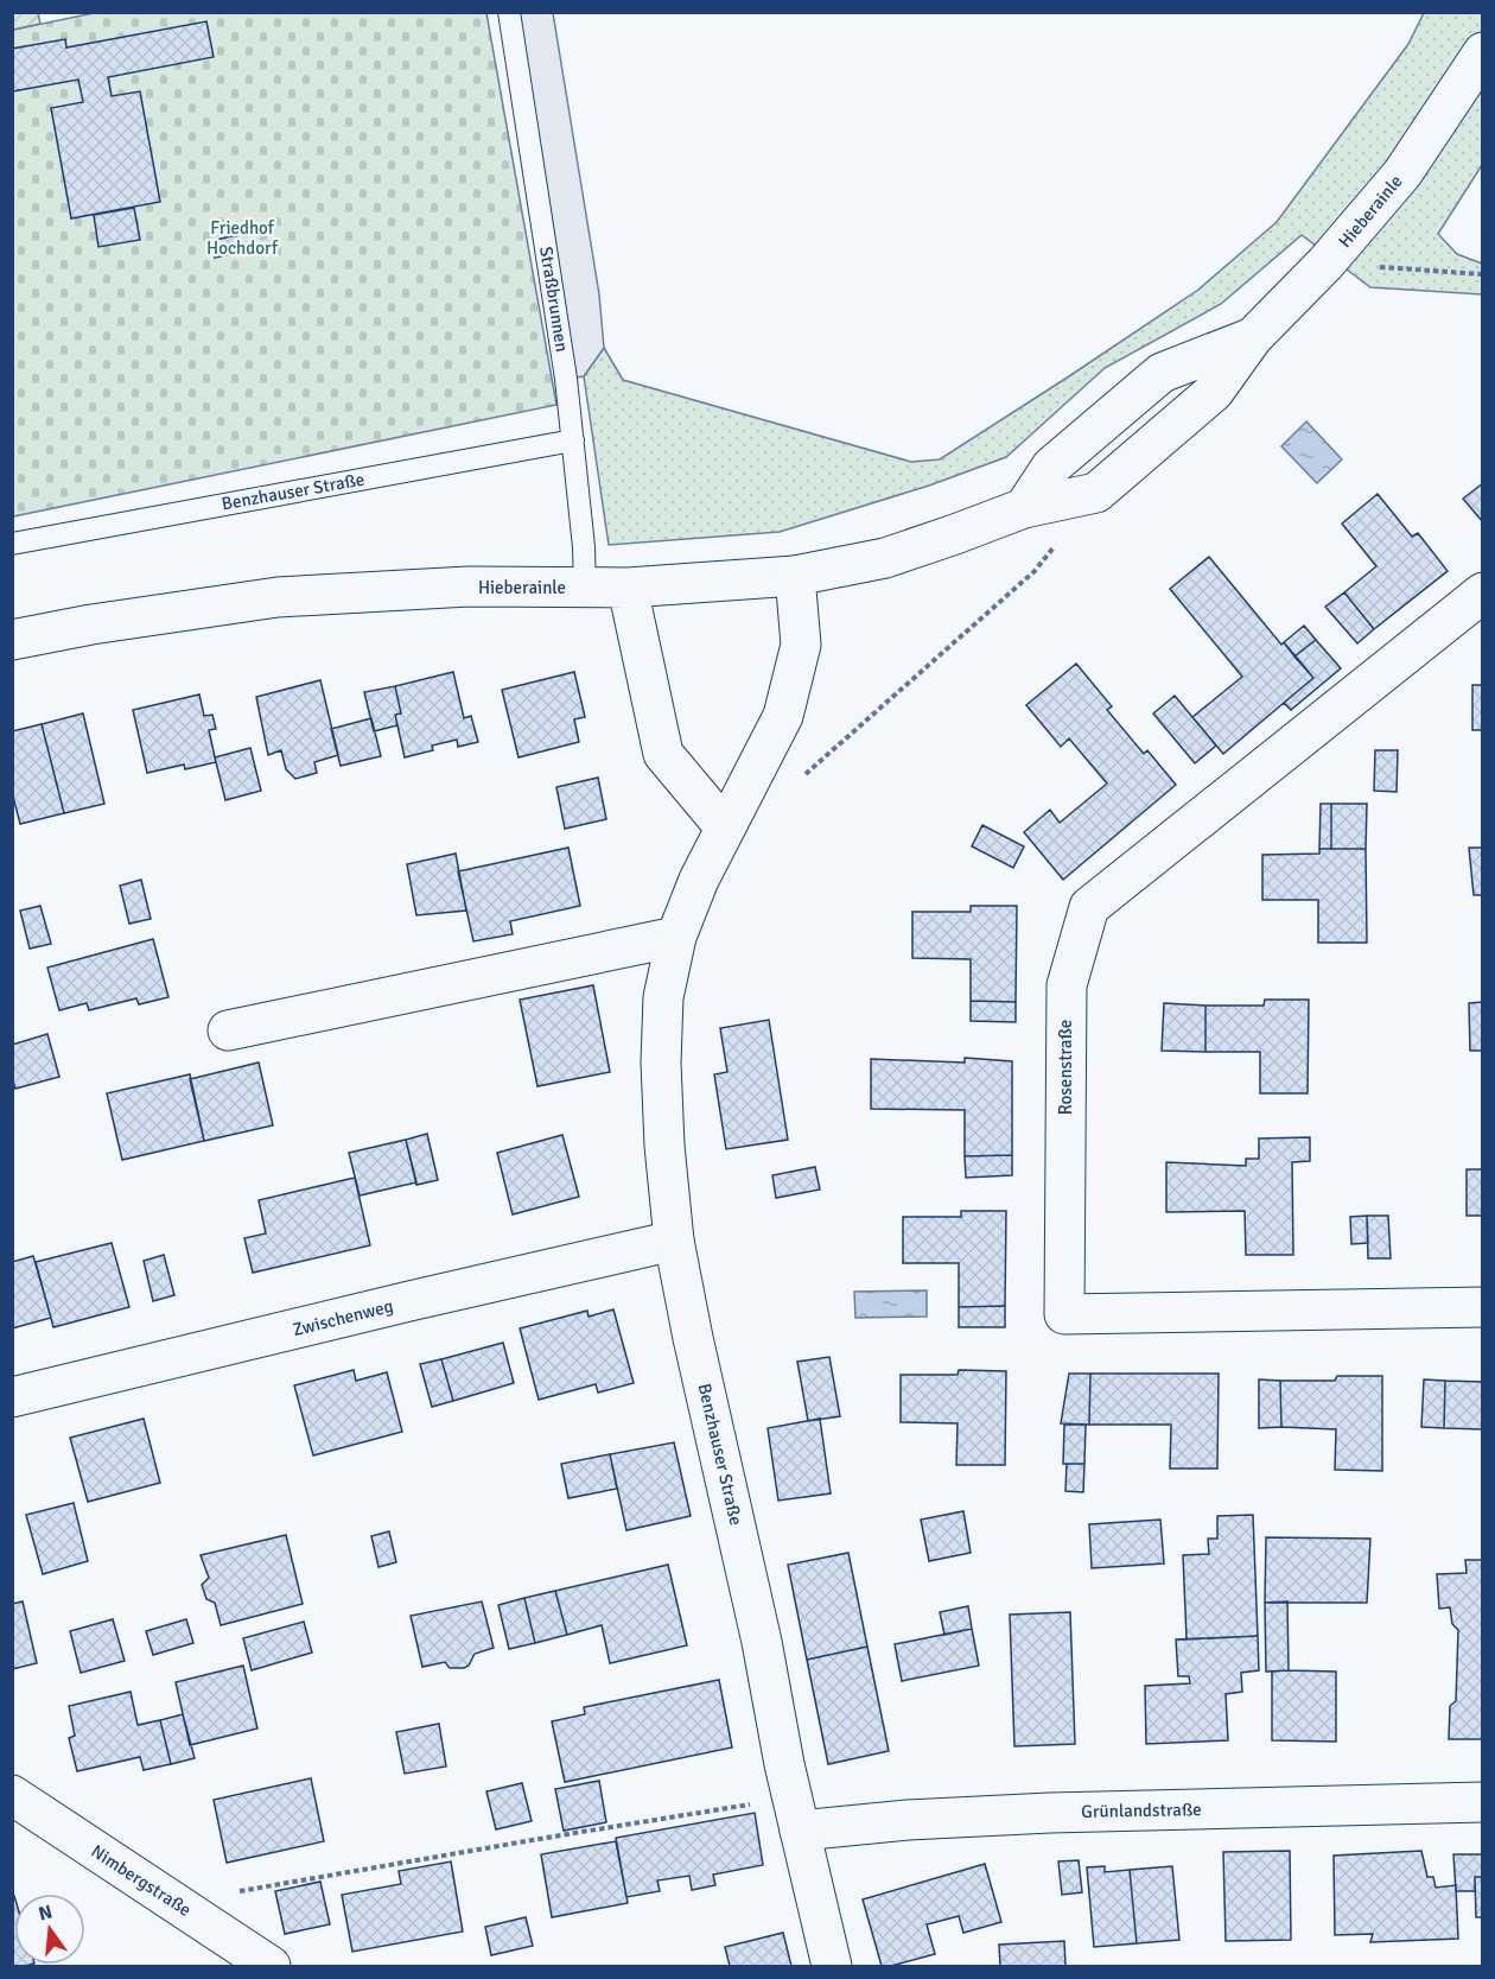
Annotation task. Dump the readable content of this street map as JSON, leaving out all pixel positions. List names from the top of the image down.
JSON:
{
  "streets": {
    "street": [
      "Hieberainle",
      "Benzhauser Straße",
      "Rosenstraße",
      "Zwischenweg",
      "Grünlandstraße",
      "Nimbergstraße"
    ],
    "lane": ["Straßbrunnen"]
  },
  "crossings": [
    ["Hieberainle", "Straßbrunnen"],
    ["Hieberainle", "Benzhauser Straße"],
    ["Straßbrunnen", "Benzhauser Straße"],
    ["Benzhauser Straße", "Zwischenweg"],
    ["Benzhauser Straße", "Grünlandstraße"]
  ],
  "parks": ["Friedhof Hochdorf"],
  "north": "top"
}
